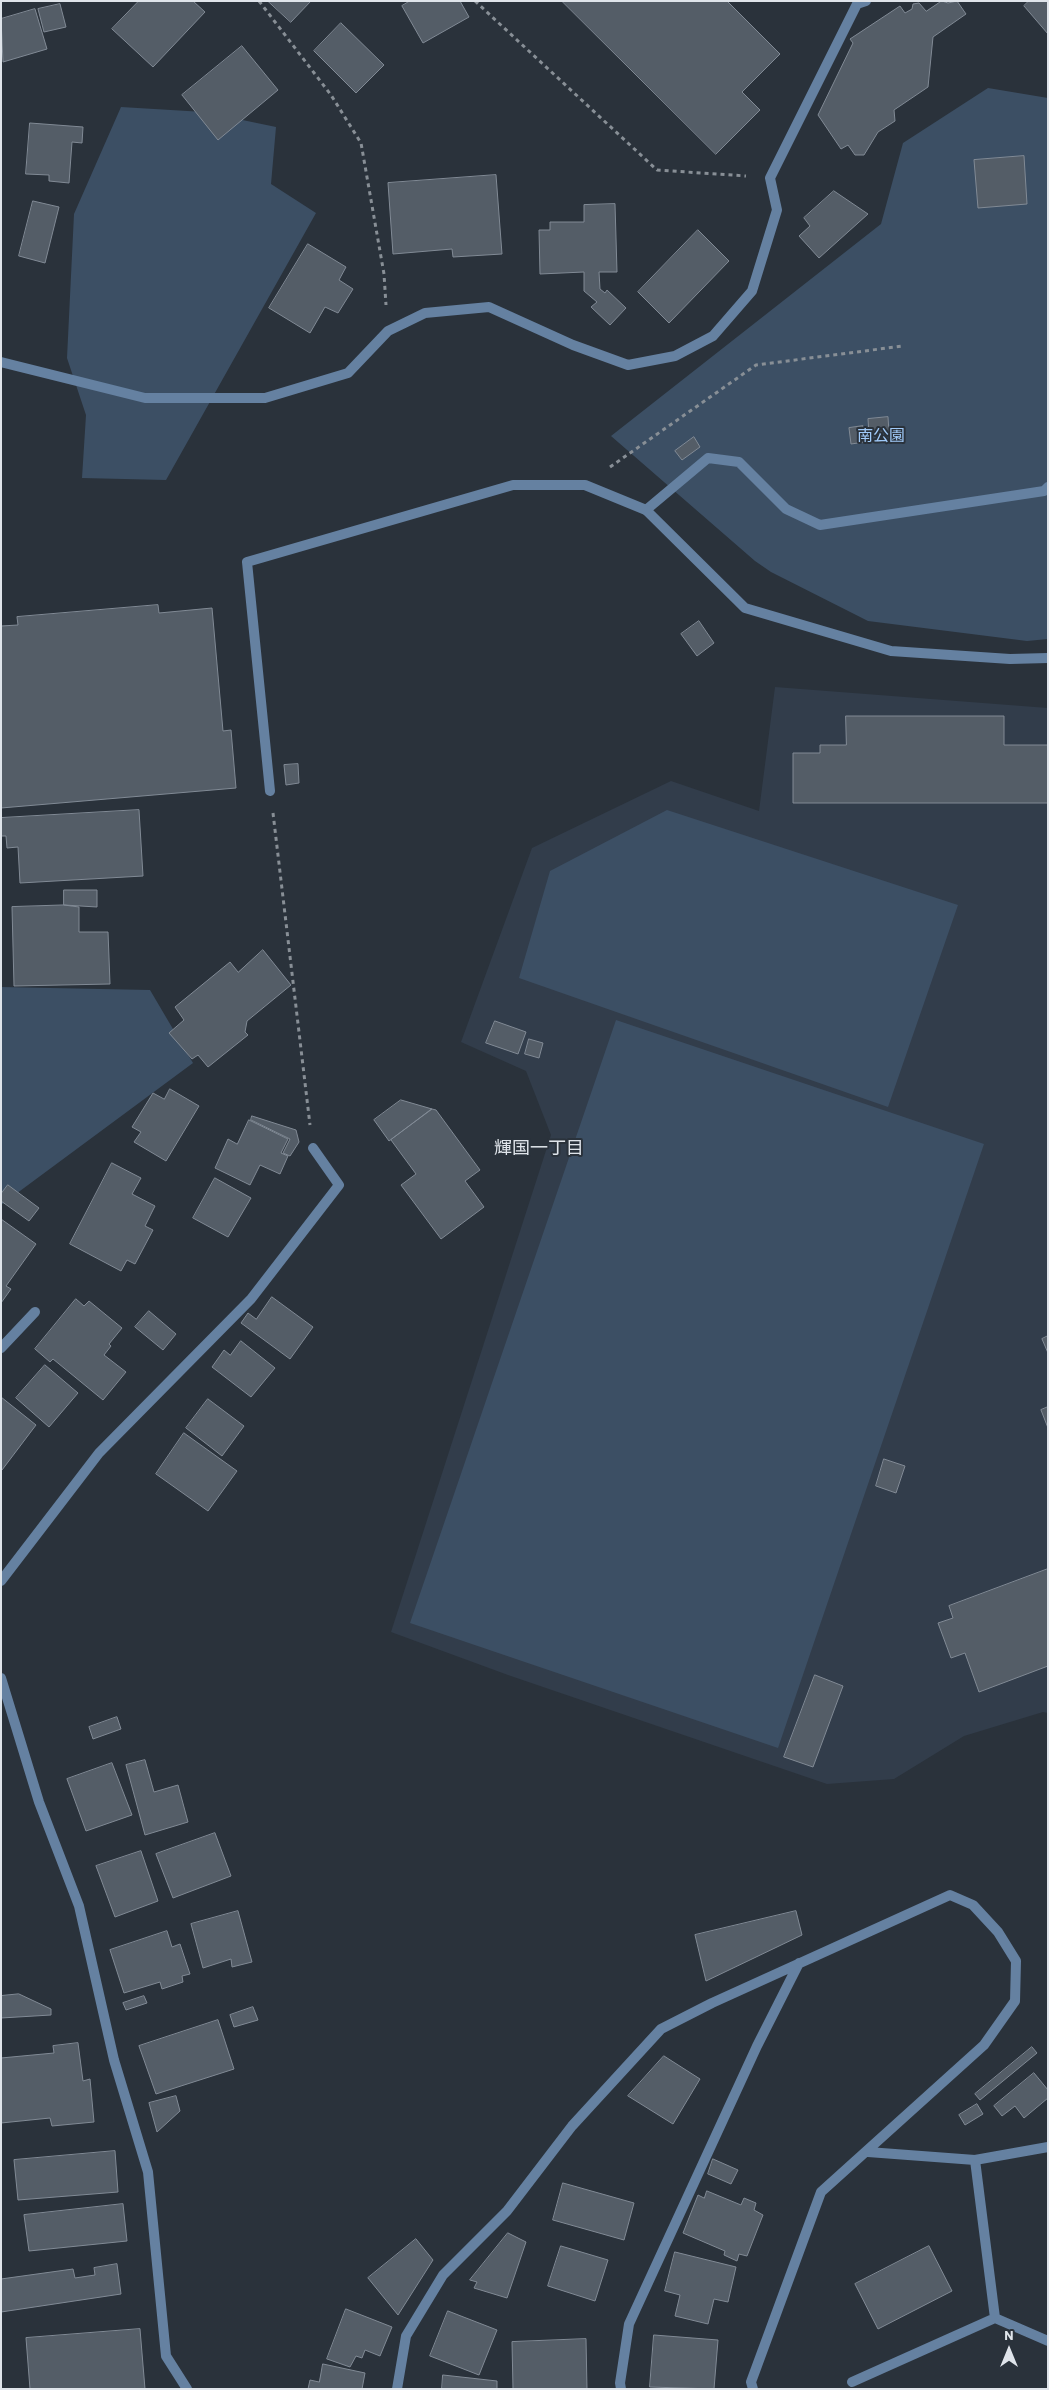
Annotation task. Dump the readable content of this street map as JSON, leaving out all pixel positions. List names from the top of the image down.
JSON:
{
  "districts": ["輝国一丁目"],
  "parks": ["南公園"],
  "north": "top"
}
